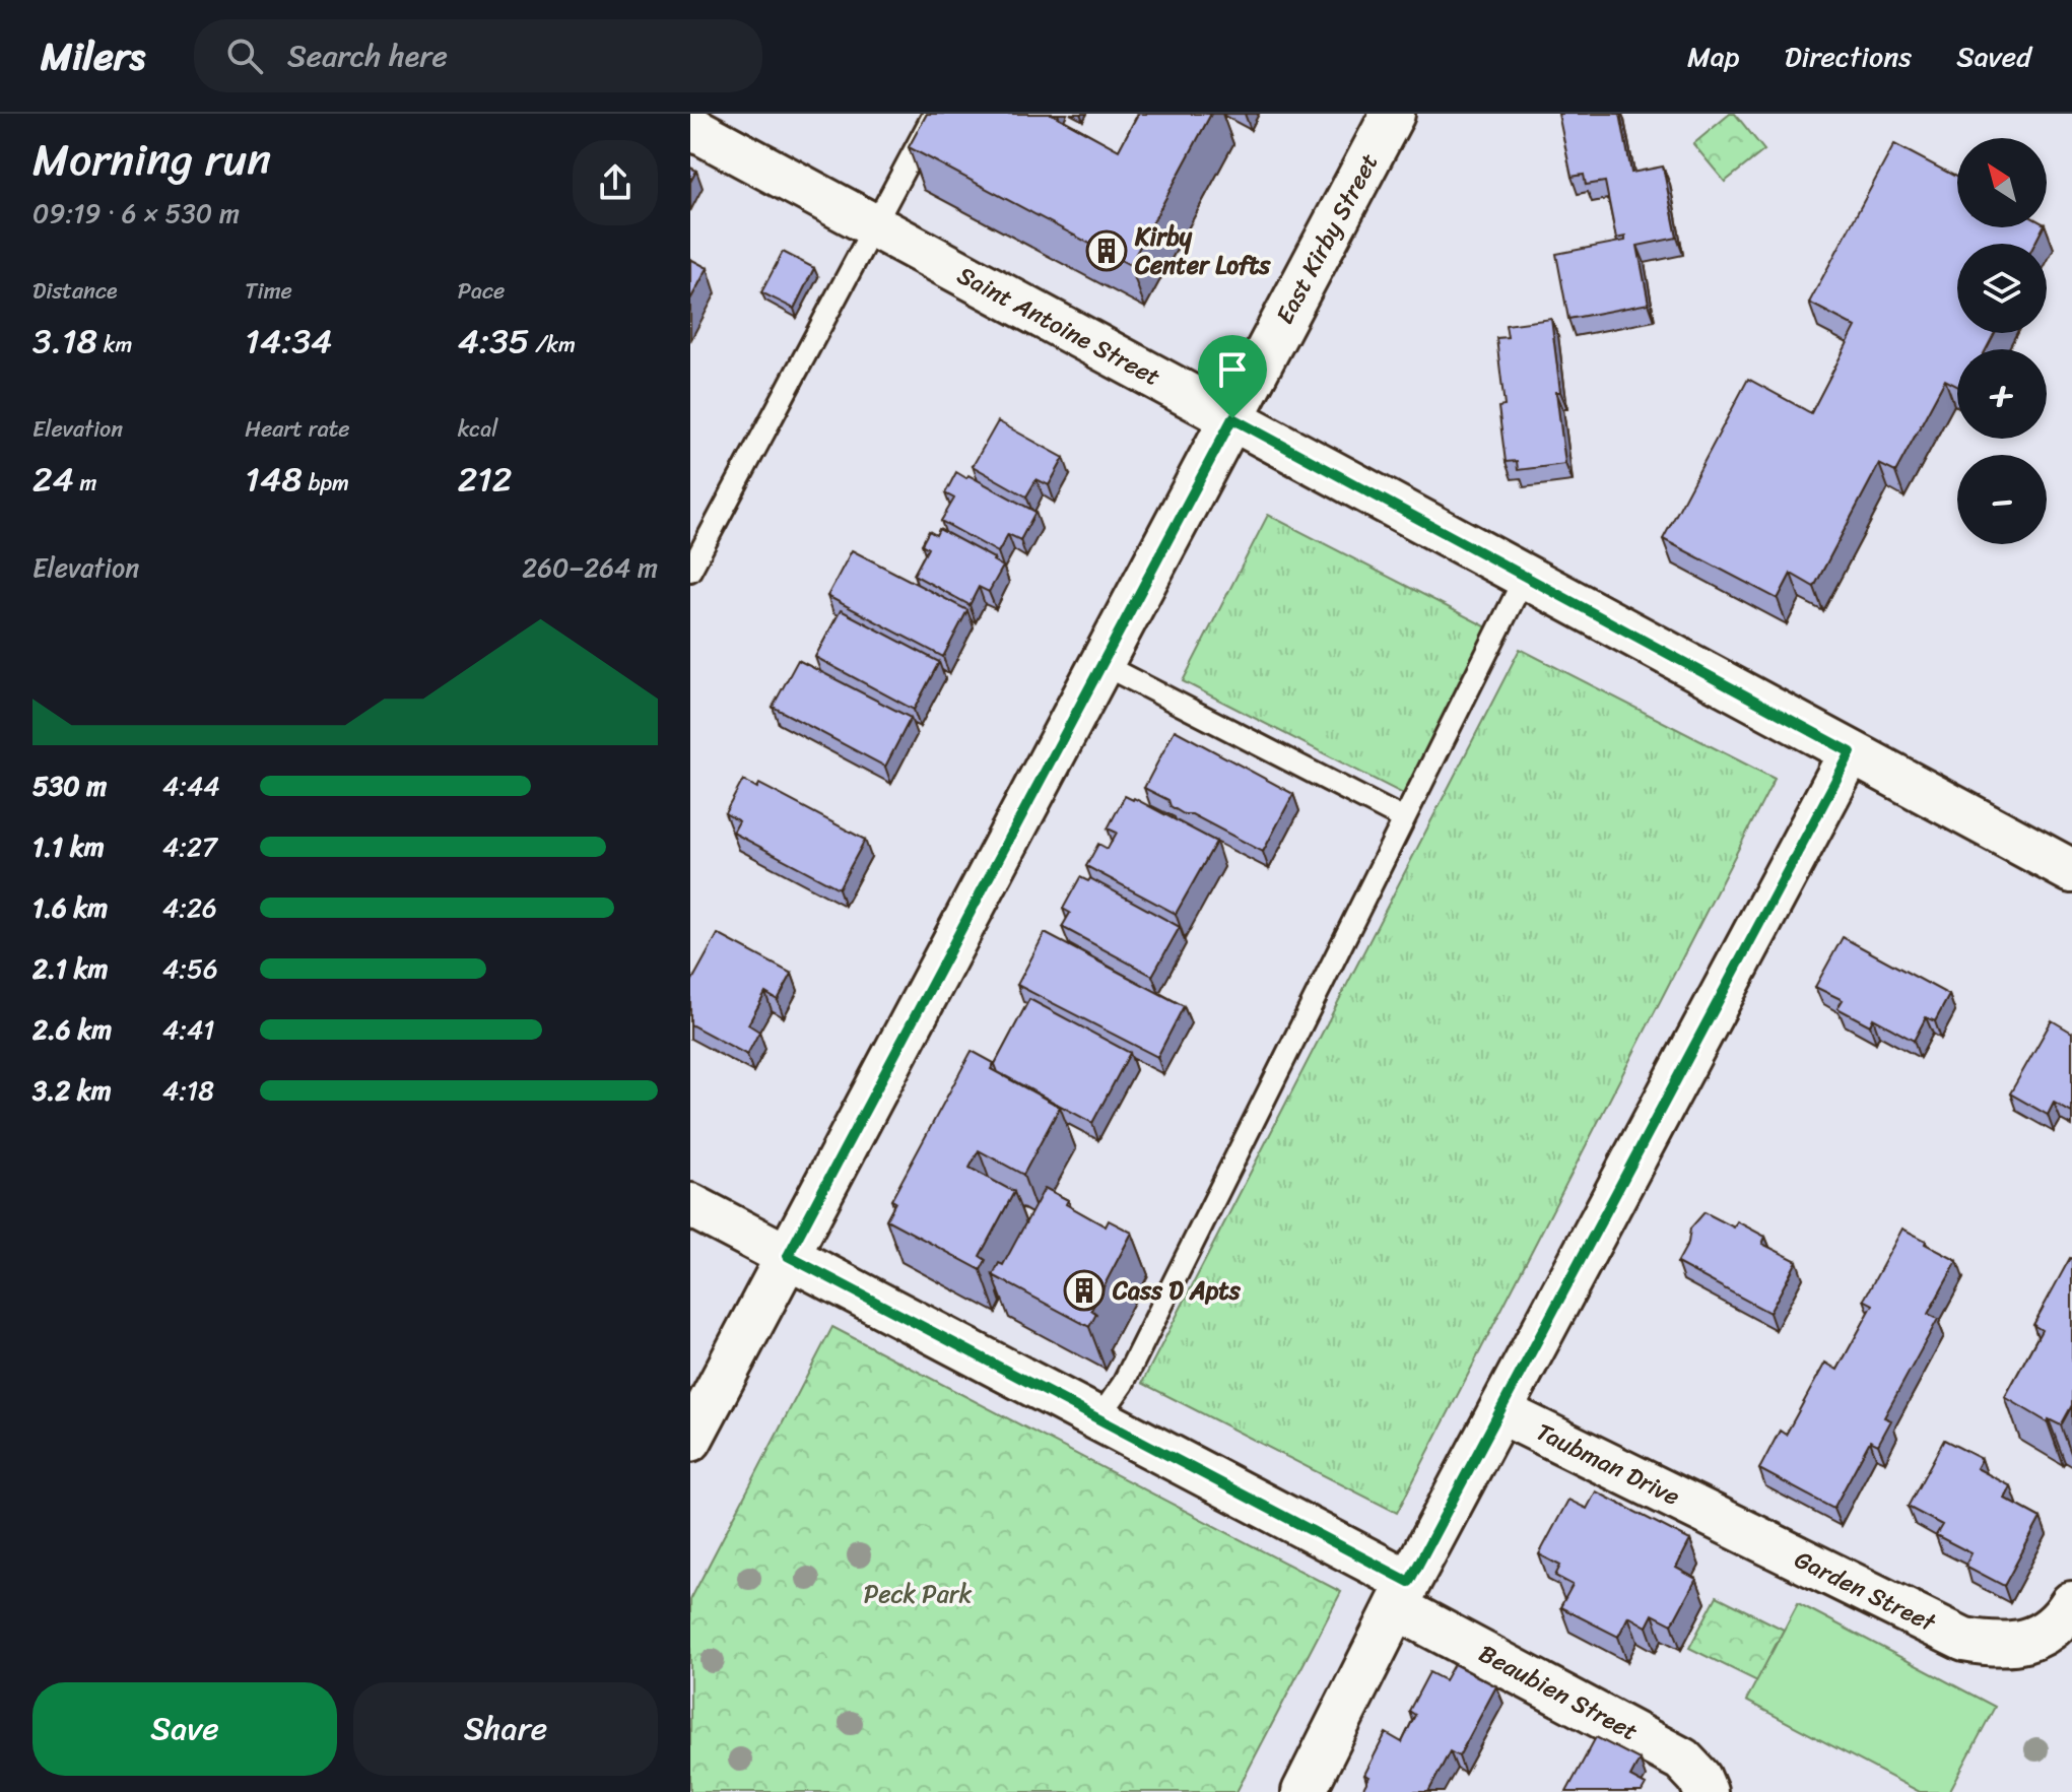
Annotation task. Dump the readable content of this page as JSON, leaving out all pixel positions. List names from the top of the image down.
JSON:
{
  "streets": {
    "street": [
      "East Kirby Street",
      "Saint Antoine Street",
      "Taubman Drive",
      "Garden Street",
      "Beaubien Street"
    ]
  },
  "crossings": [
    ["East Kirby Street", "Saint Antoine Street"],
    ["East Kirby Street", "Beaubien Street"],
    ["Taubman Drive", "Garden Street"]
  ],
  "parks": ["Peck Park"],
  "places": {
    "building": ["Kirby Center Lofts", "Cass D Apts"]
  },
  "north": "top left",
  "page": {
    "header": "Milers",
    "search": "Search here",
    "nav": ["Map", "Directions", "Saved"],
    "heading": ["Morning run", "09:19 · 6 × 530 m"],
    "map_buttons": ["+", "−"],
    "stats": [
      ["Distance", "3.18 km"],
      ["Time", "14:34"],
      ["Pace", "4:35 /km"],
      ["Elevation", "24 m"],
      ["Heart rate", "148 bpm"],
      ["kcal", "212"]
    ],
    "chart": ["Elevation", "260–264 m"],
    "list": [
      {
        "name": "530 m",
        "note": "4:44"
      },
      {
        "name": "1.1 km",
        "note": "4:27"
      },
      {
        "name": "1.6 km",
        "note": "4:26"
      },
      {
        "name": "2.1 km",
        "note": "4:56"
      },
      {
        "name": "2.6 km",
        "note": "4:41"
      },
      {
        "name": "3.2 km",
        "note": "4:18"
      }
    ],
    "buttons": ["Save", "Share"]
  }
}
